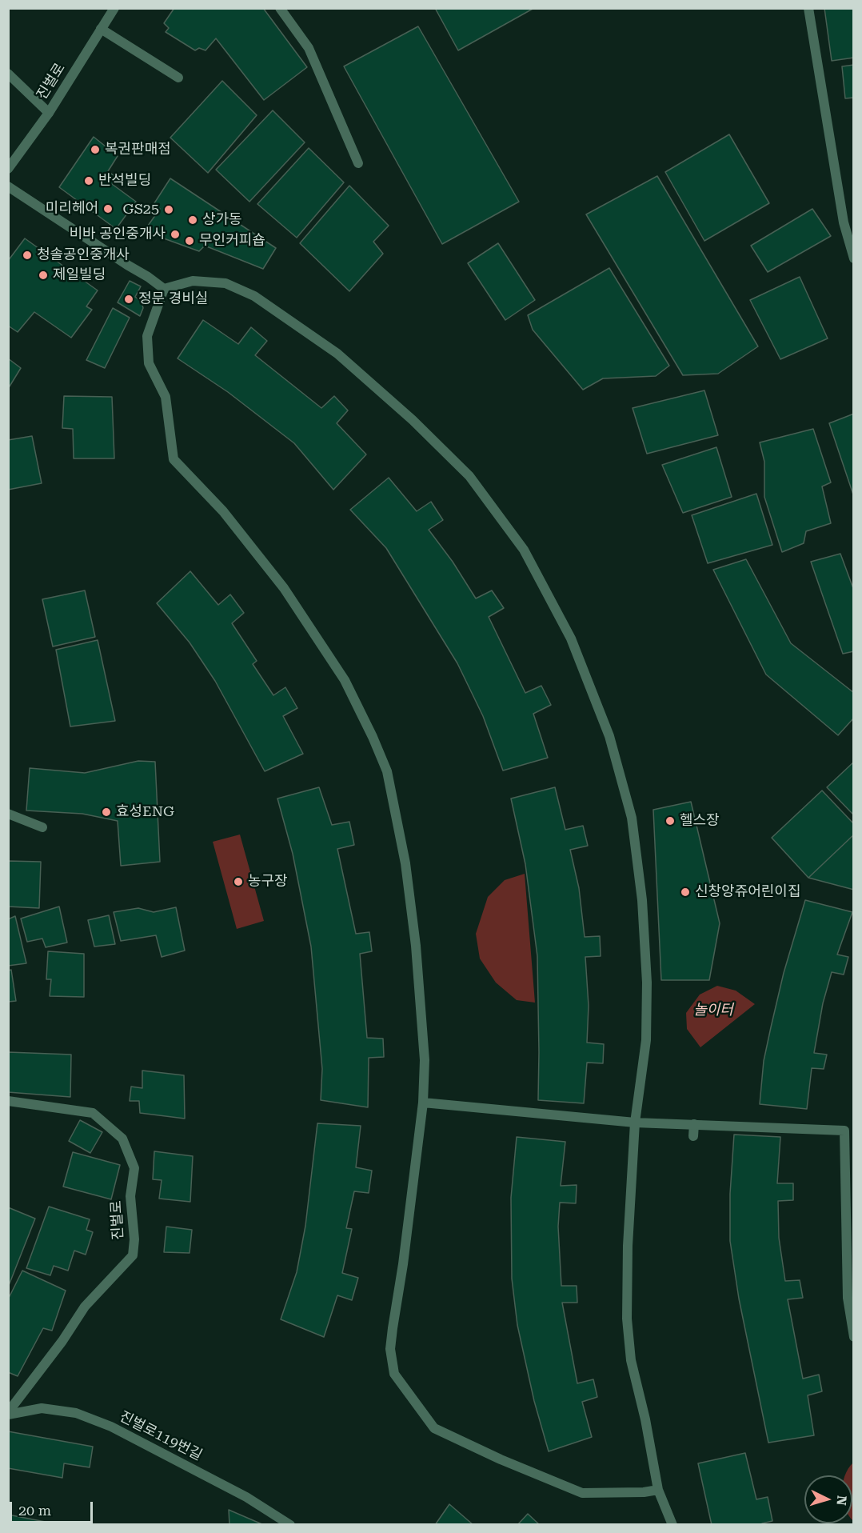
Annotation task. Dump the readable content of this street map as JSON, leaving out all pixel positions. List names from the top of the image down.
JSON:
{
  "streets": {
    "street": ["진벌로", "진벌로119번길"]
  },
  "crossings": [
    ["진벌로", "진벌로119번길"]
  ],
  "parks": ["놀이터"],
  "places": [
    "복권판매점",
    "반석빌딩",
    "미리헤어",
    "GS25",
    "상가동",
    "비바 공인중개사",
    "무인커피숍",
    "청솔공인중개사",
    "제일빌딩",
    "정문 경비실",
    "효성ENG",
    "헬스장",
    "농구장",
    "신창앙쥬어린이집"
  ],
  "scale_bar": "20 m",
  "north": "right"
}
